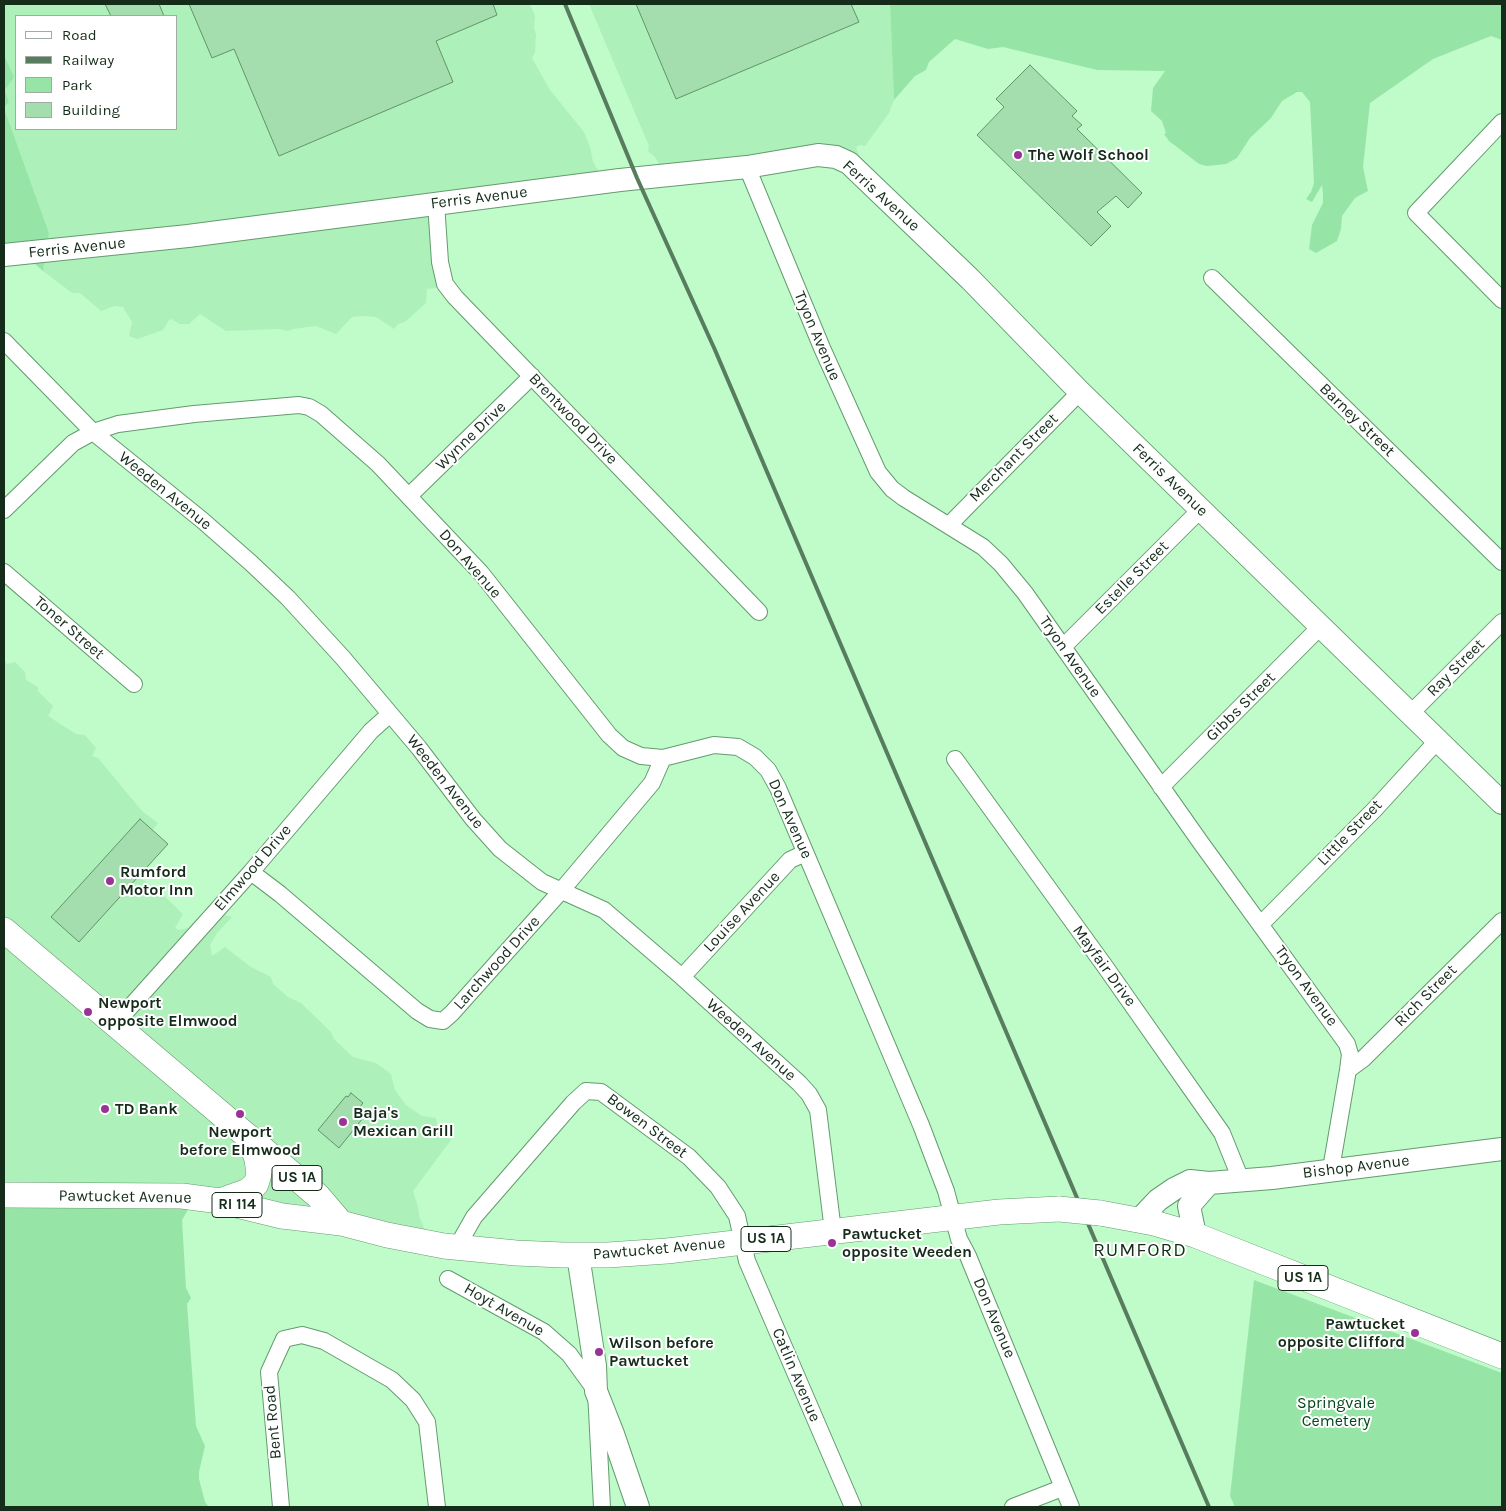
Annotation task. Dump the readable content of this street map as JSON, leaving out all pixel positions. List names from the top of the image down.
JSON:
{
  "streets": {
    "main road": ["US 1A", "Pawtucket Avenue", "RI 114"],
    "street": [
      "Ferris Avenue",
      "Tryon Avenue",
      "Brentwood Drive",
      "Barney Street",
      "Wynne Drive",
      "Merchant Street",
      "Weeden Avenue",
      "Don Avenue",
      "Estelle Street",
      "Toner Street",
      "Ray Street",
      "Gibbs Street",
      "Little Street",
      "Elmwood Drive",
      "Louise Avenue",
      "Larchwood Drive",
      "Mayfair Drive",
      "Rich Street",
      "Bowen Street",
      "Bishop Avenue",
      "Hoyt Avenue",
      "Catlin Avenue",
      "Bent Road"
    ]
  },
  "crossings": [
    ["Ferris Avenue", "Tryon Avenue"],
    ["Ferris Avenue", "Brentwood Drive"],
    ["Ferris Avenue", "Merchant Street"],
    ["Ferris Avenue", "Estelle Street"],
    ["Ferris Avenue", "Ray Street"],
    ["Ferris Avenue", "Gibbs Street"],
    ["Ferris Avenue", "Little Street"],
    ["Tryon Avenue", "Merchant Street"],
    ["Tryon Avenue", "Estelle Street"],
    ["Tryon Avenue", "Gibbs Street"],
    ["Tryon Avenue", "Little Street"],
    ["Tryon Avenue", "Rich Street"],
    ["Tryon Avenue", "Bishop Avenue"],
    ["Brentwood Drive", "Wynne Drive"],
    ["Wynne Drive", "Don Avenue"],
    ["Weeden Avenue", "Don Avenue"],
    ["Weeden Avenue", "Elmwood Drive"],
    ["Weeden Avenue", "Louise Avenue"],
    ["Weeden Avenue", "Larchwood Drive"],
    ["Weeden Avenue", "Pawtucket Avenue"],
    ["Don Avenue", "Louise Avenue"],
    ["Don Avenue", "Larchwood Drive"],
    ["Don Avenue", "Pawtucket Avenue"],
    ["Elmwood Drive", "Larchwood Drive"],
    ["Elmwood Drive", "US 1A"],
    ["Mayfair Drive", "Bishop Avenue"],
    ["Bowen Street", "Pawtucket Avenue"],
    ["Bowen Street", "Catlin Avenue"],
    ["Bishop Avenue", "Pawtucket Avenue"],
    ["US 1A", "Pawtucket Avenue"],
    ["Pawtucket Avenue", "Catlin Avenue"]
  ],
  "districts": ["RUMFORD"],
  "parks": ["Springvale Cemetery"],
  "places": [
    "The Wolf School",
    "Rumford Motor Inn",
    "Newport opposite Elmwood",
    "TD Bank",
    "Newport before Elmwood",
    "Baja's Mexican Grill",
    "Pawtucket opposite Weeden",
    "Pawtucket opposite Clifford",
    "Wilson before Pawtucket"
  ],
  "legend": [
    "Road",
    "Railway",
    "Park",
    "Building"
  ]
}
